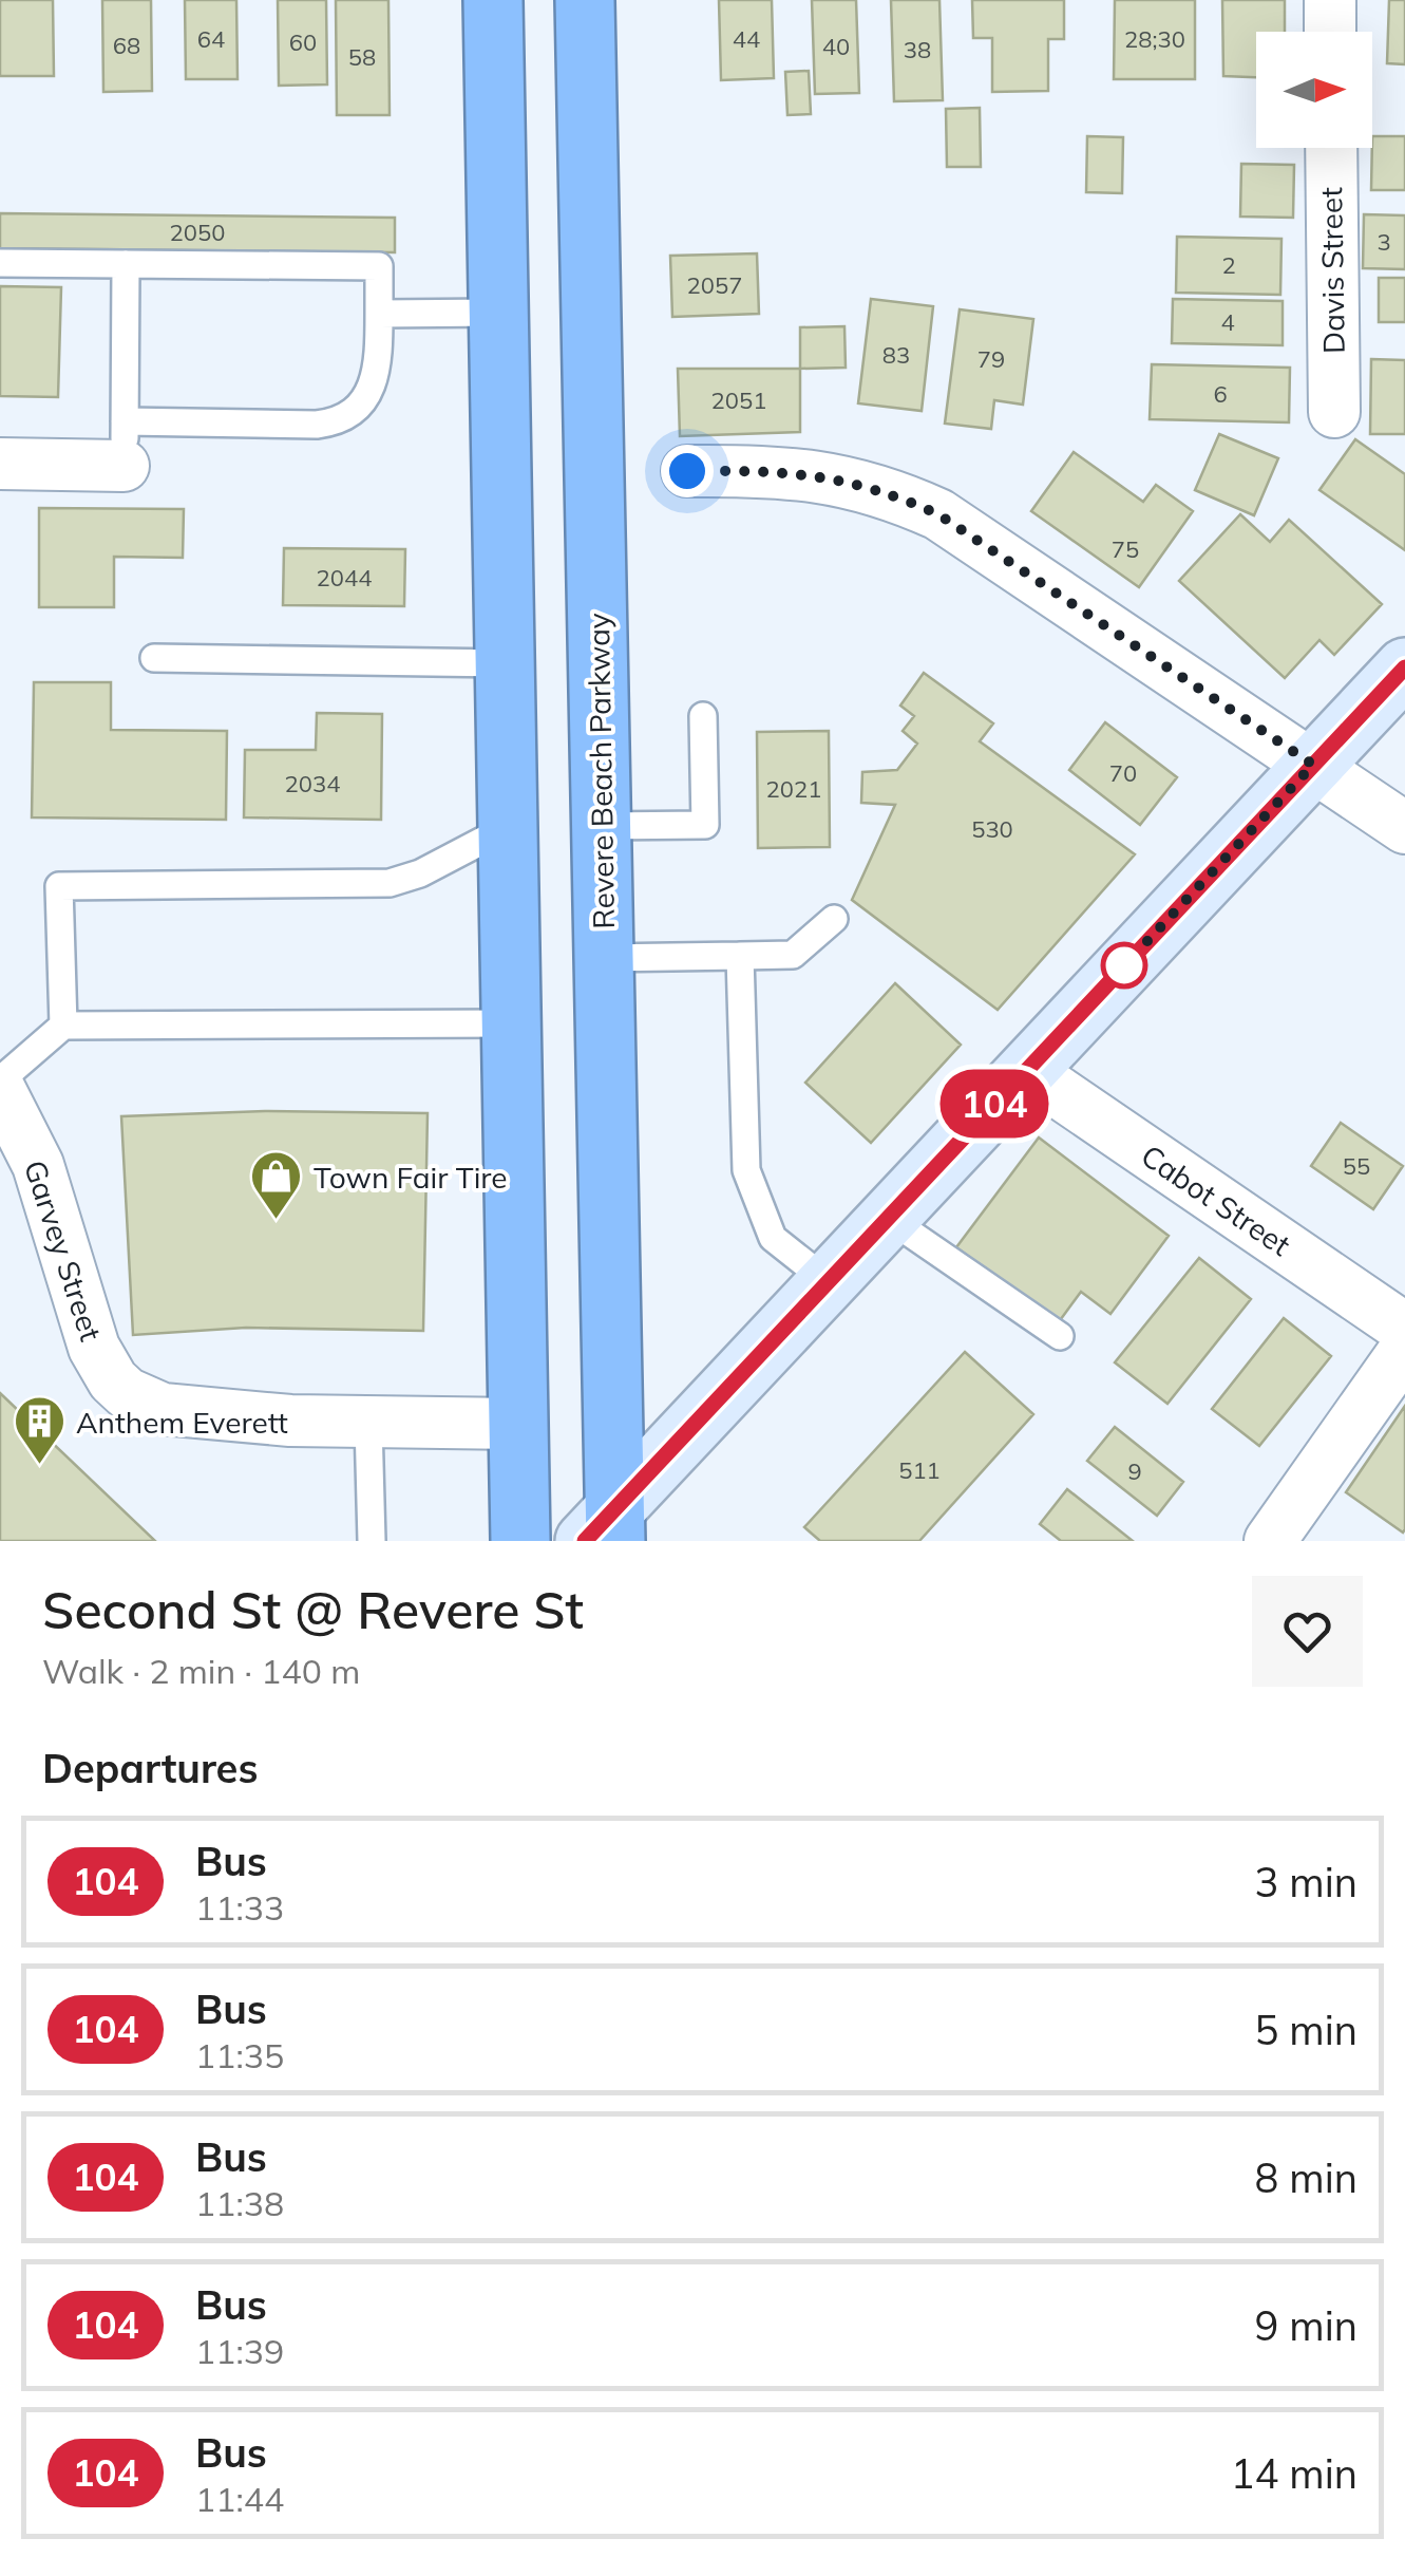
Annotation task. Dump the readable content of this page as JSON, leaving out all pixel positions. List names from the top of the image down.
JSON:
{
  "streets": {
    "highway": ["Revere Beach Parkway"],
    "street": ["Davis Street", "Cabot Street", "Garvey Street"]
  },
  "places": {
    "shop": ["Town Fair Tire"],
    "building": ["Anthem Everett"]
  },
  "lines": ["bus line 104"],
  "house_numbers": [
    "64",
    "44",
    "28;30",
    "60",
    "68",
    "40",
    "38",
    "58",
    "2050",
    "3",
    "2",
    "2057",
    "4",
    "83",
    "79",
    "6",
    "2051",
    "75",
    "2044",
    "70",
    "2034",
    "2021",
    "530",
    "55",
    "511",
    "9"
  ],
  "north": "right",
  "page": {
    "on_map": "104",
    "heading": [
      ["Second St @ Revere St", "Walk · 2 min · 140 m"],
      "Departures"
    ],
    "list": [
      {
        "mark": "104",
        "name": "Bus",
        "note": "11:33",
        "value": "3 min"
      },
      {
        "mark": "104",
        "name": "Bus",
        "note": "11:35",
        "value": "5 min"
      },
      {
        "mark": "104",
        "name": "Bus",
        "note": "11:38",
        "value": "8 min"
      },
      {
        "mark": "104",
        "name": "Bus",
        "note": "11:39",
        "value": "9 min"
      },
      {
        "mark": "104",
        "name": "Bus",
        "note": "11:44",
        "value": "14 min"
      }
    ]
  }
}
